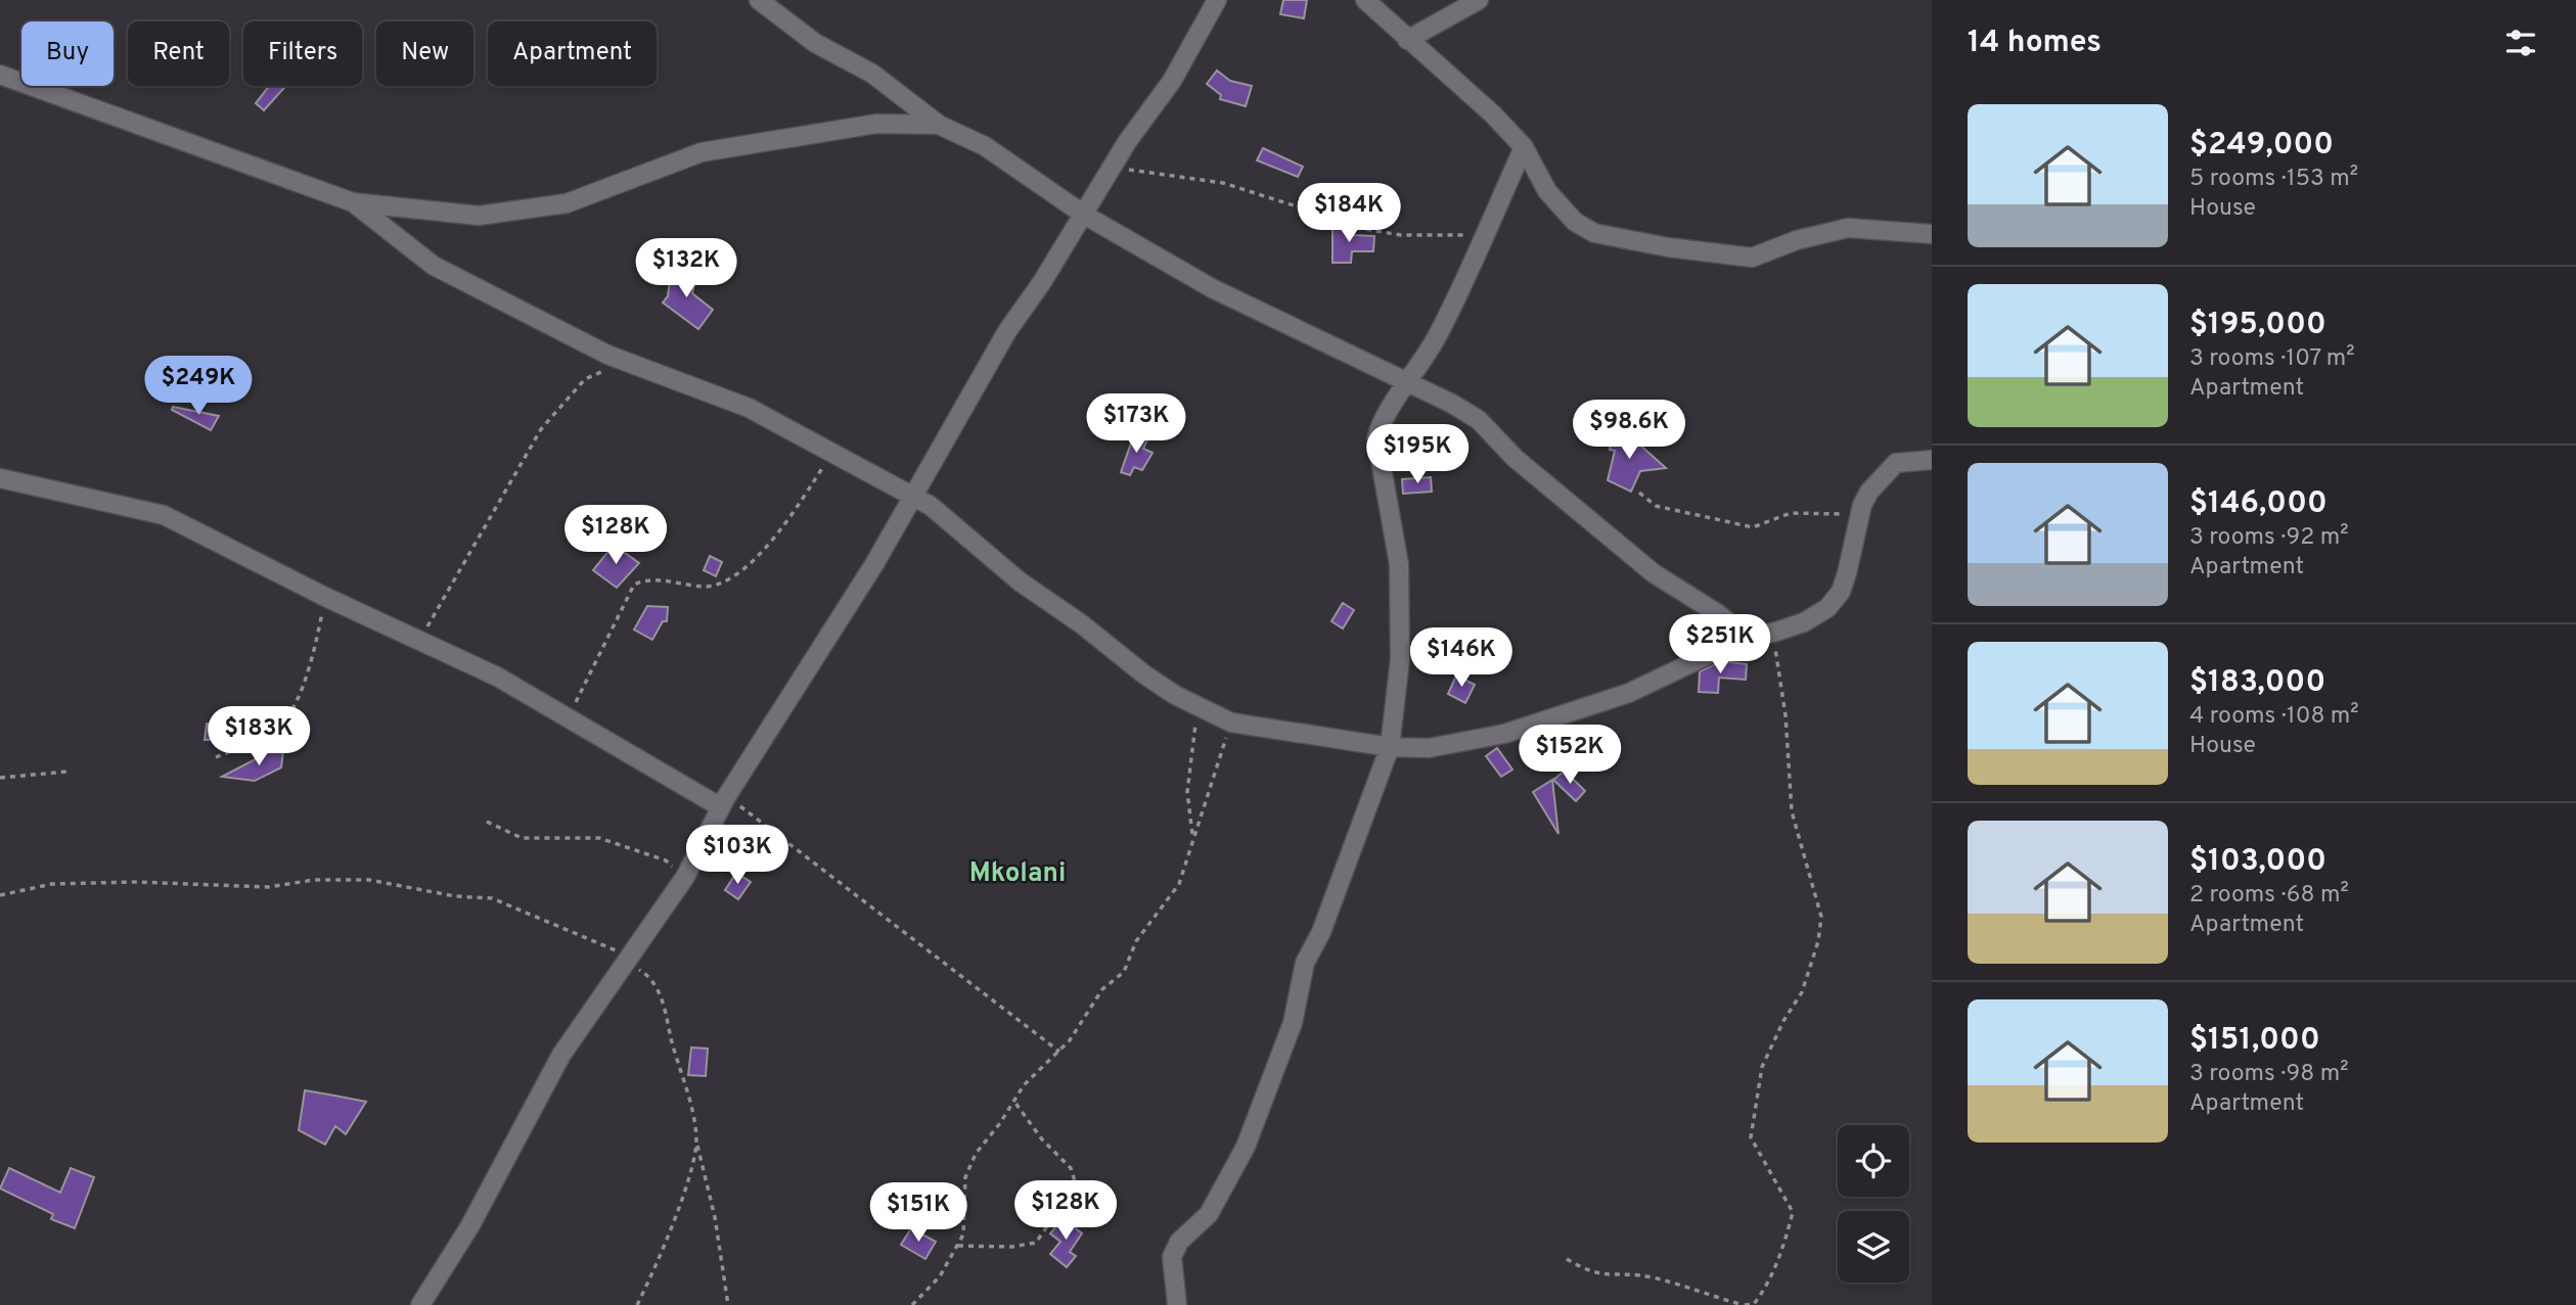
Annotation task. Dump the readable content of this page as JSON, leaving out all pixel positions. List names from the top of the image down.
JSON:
{
  "districts": ["Mkolani"],
  "page": {
    "heading": "14 homes",
    "chip": [
      "Buy",
      "Rent",
      "Filters",
      "New",
      "Apartment"
    ],
    "list": [
      {
        "name": "$249,000",
        "note": "5 rooms · 153 m² · House"
      },
      {
        "name": "$195,000",
        "note": "3 rooms · 107 m² · Apartment"
      },
      {
        "name": "$146,000",
        "note": "3 rooms · 92 m² · Apartment"
      },
      {
        "name": "$183,000",
        "note": "4 rooms · 108 m² · House"
      },
      {
        "name": "$103,000",
        "note": "2 rooms · 68 m² · Apartment"
      },
      {
        "name": "$151,000",
        "note": "3 rooms · 98 m² · Apartment"
      }
    ],
    "price": [
      "$184K",
      "$132K",
      "$249K",
      "$173K",
      "$98.6K",
      "$195K",
      "$128K",
      "$251K",
      "$146K",
      "$183K",
      "$152K",
      "$103K",
      "$128K",
      "$151K"
    ]
  }
}
